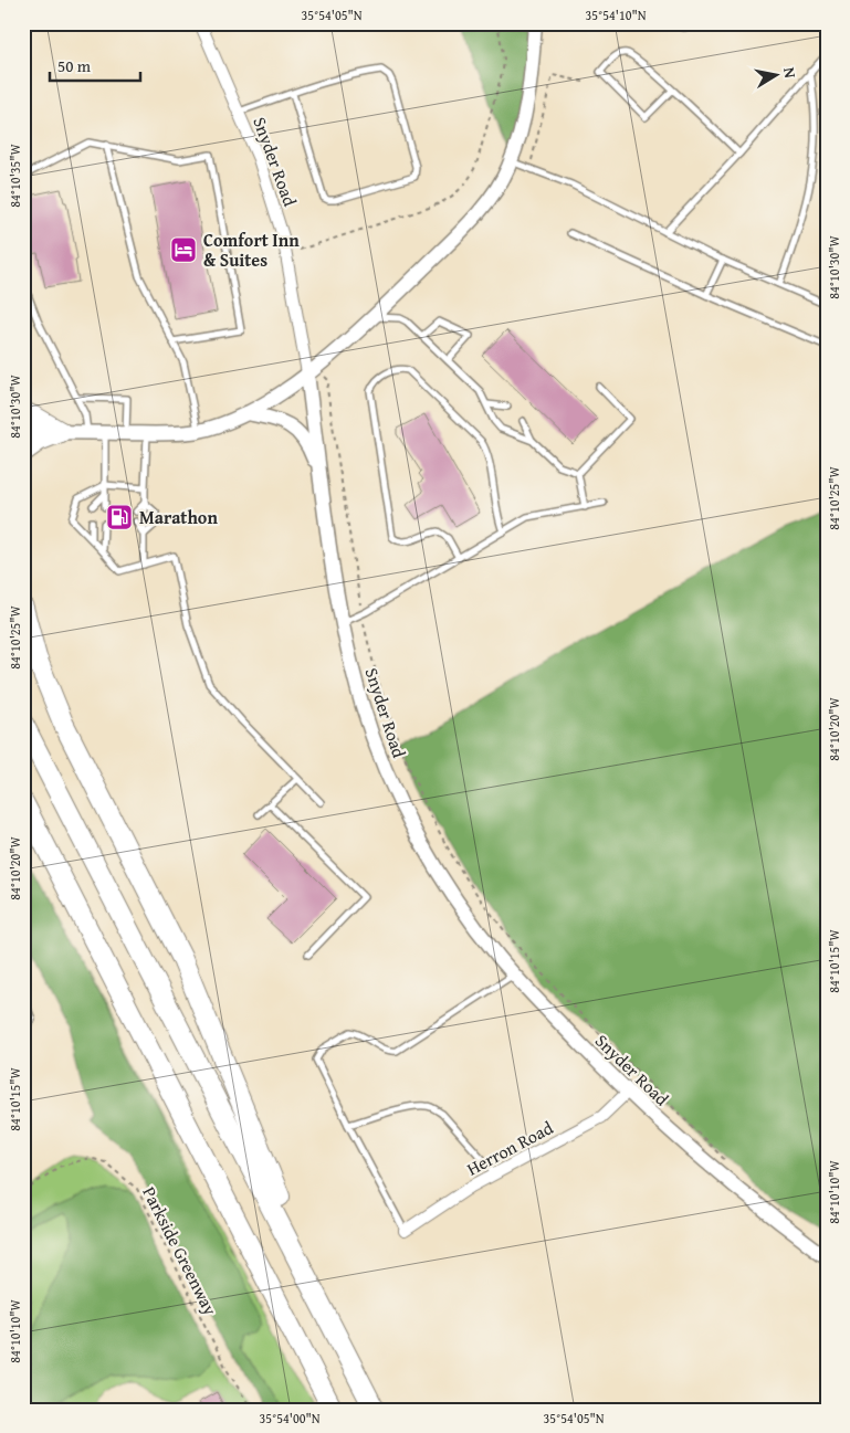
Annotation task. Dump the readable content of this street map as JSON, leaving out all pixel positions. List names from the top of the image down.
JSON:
{
  "streets": {
    "street": ["Snyder Road", "Herron Road"],
    "path": ["Parkside Greenway"]
  },
  "crossings": [
    ["Snyder Road", "Herron Road"]
  ],
  "places": {
    "hotel": ["Comfort Inn & Suites"],
    "fuel station": ["Marathon"]
  },
  "scale_bar": "50 m",
  "north": "right",
  "coordinates": [
    "35°54'05\"N",
    "35°54'10\"N",
    "84°10'35\"W",
    "84°10'30\"W",
    "84°10'25\"W",
    "84°10'20\"W",
    "84°10'15\"W",
    "84°10'10\"W",
    "35°54'00\"N"
  ]
}
